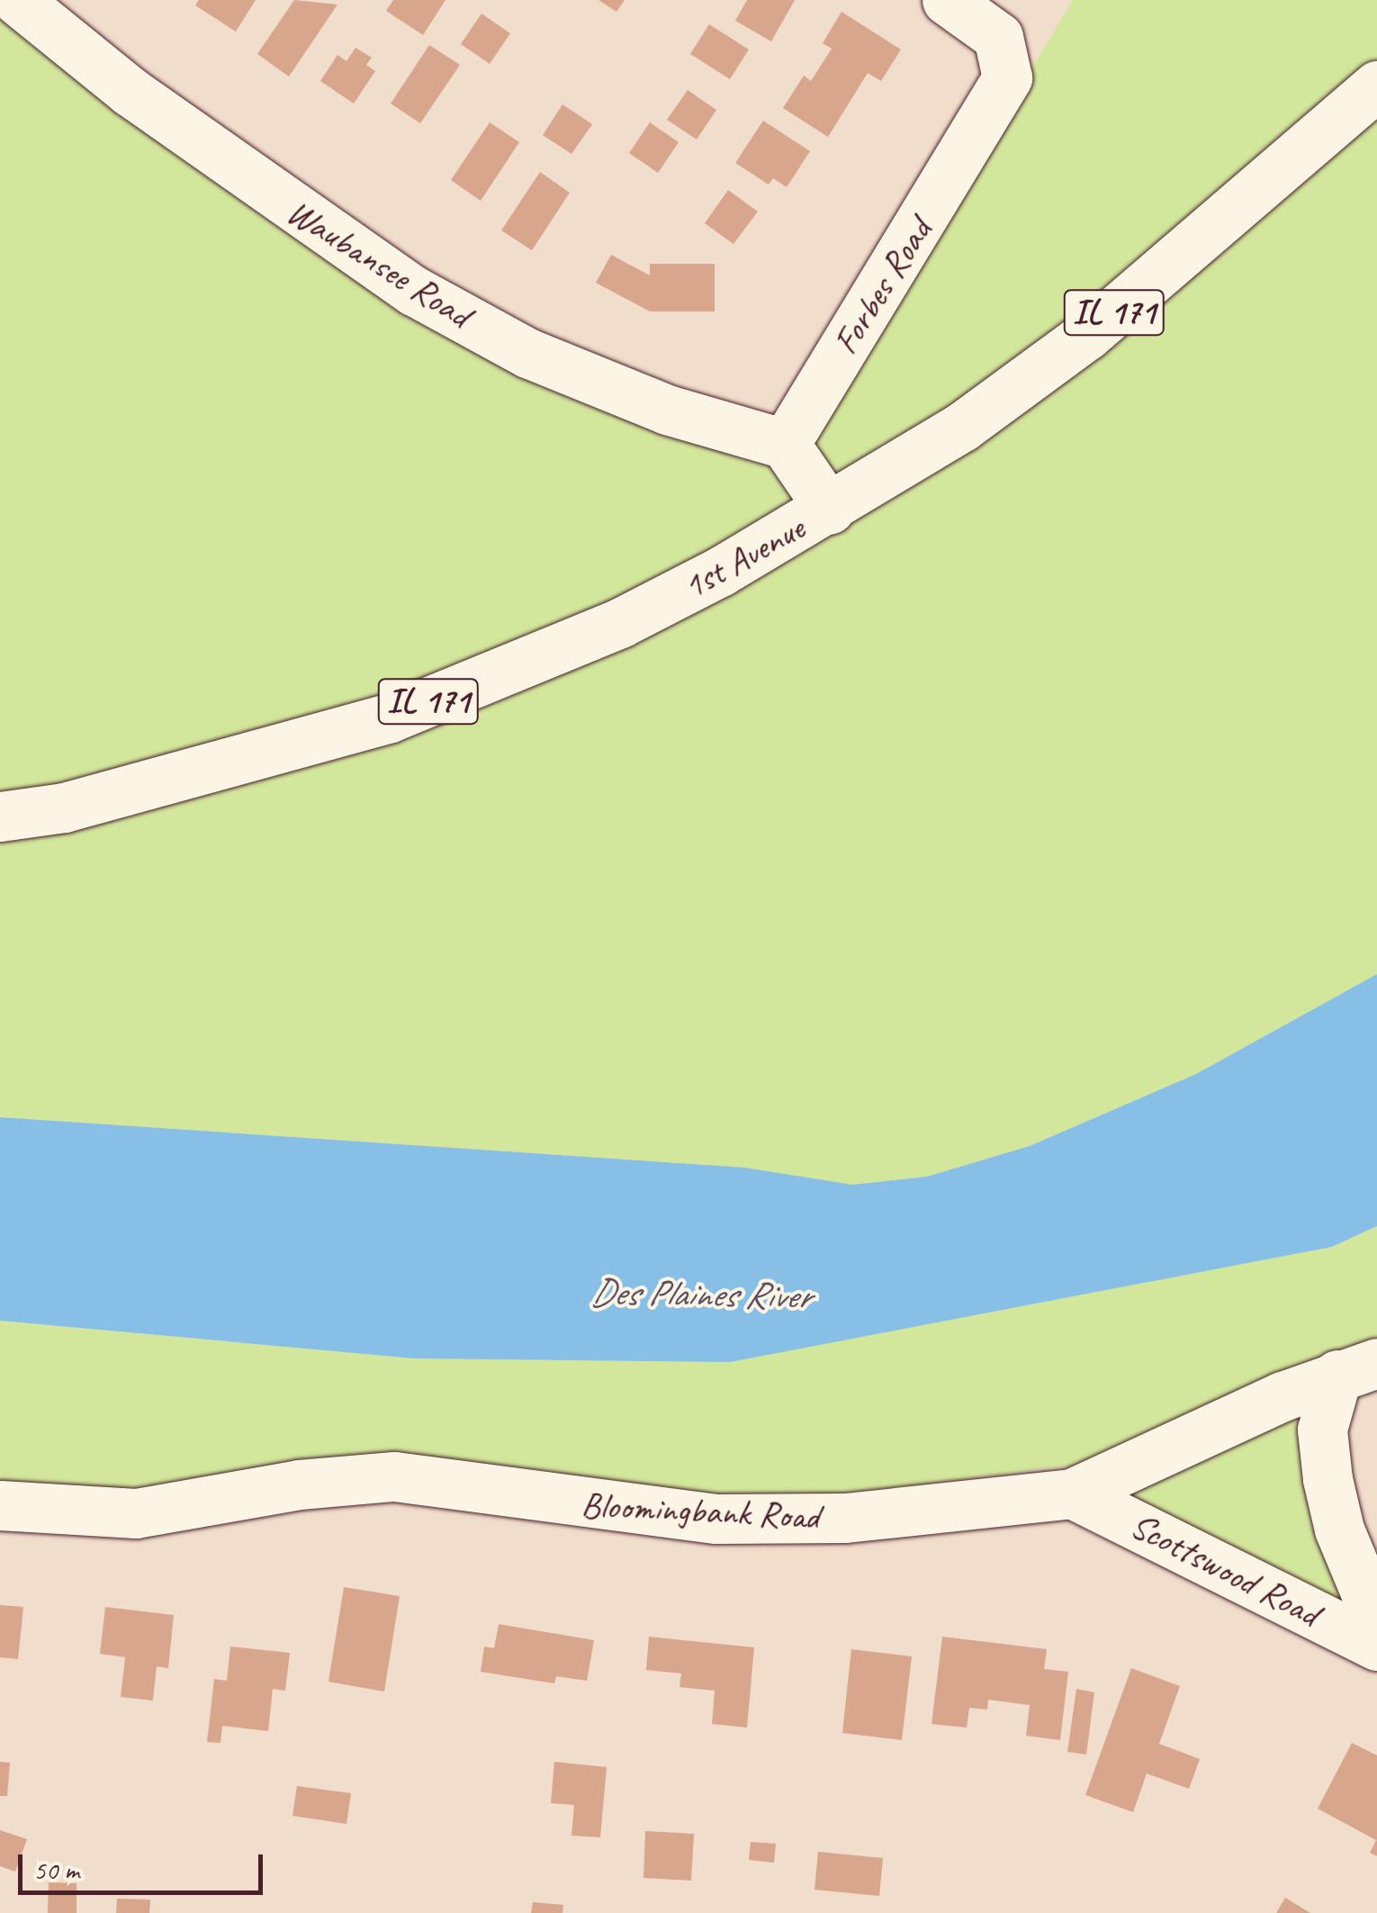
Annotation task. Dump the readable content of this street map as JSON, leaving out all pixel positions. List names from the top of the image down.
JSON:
{
  "streets": {
    "street": [
      "Waubansee Road",
      "Forbes Road",
      "IL 171",
      "1st Avenue",
      "Bloomingbank Road",
      "Scottswood Road"
    ]
  },
  "crossings": [
    ["Waubansee Road", "Forbes Road"],
    ["Bloomingbank Road", "Scottswood Road"]
  ],
  "water": ["Des Plaines River"],
  "scale_bar": "50 m"
}
